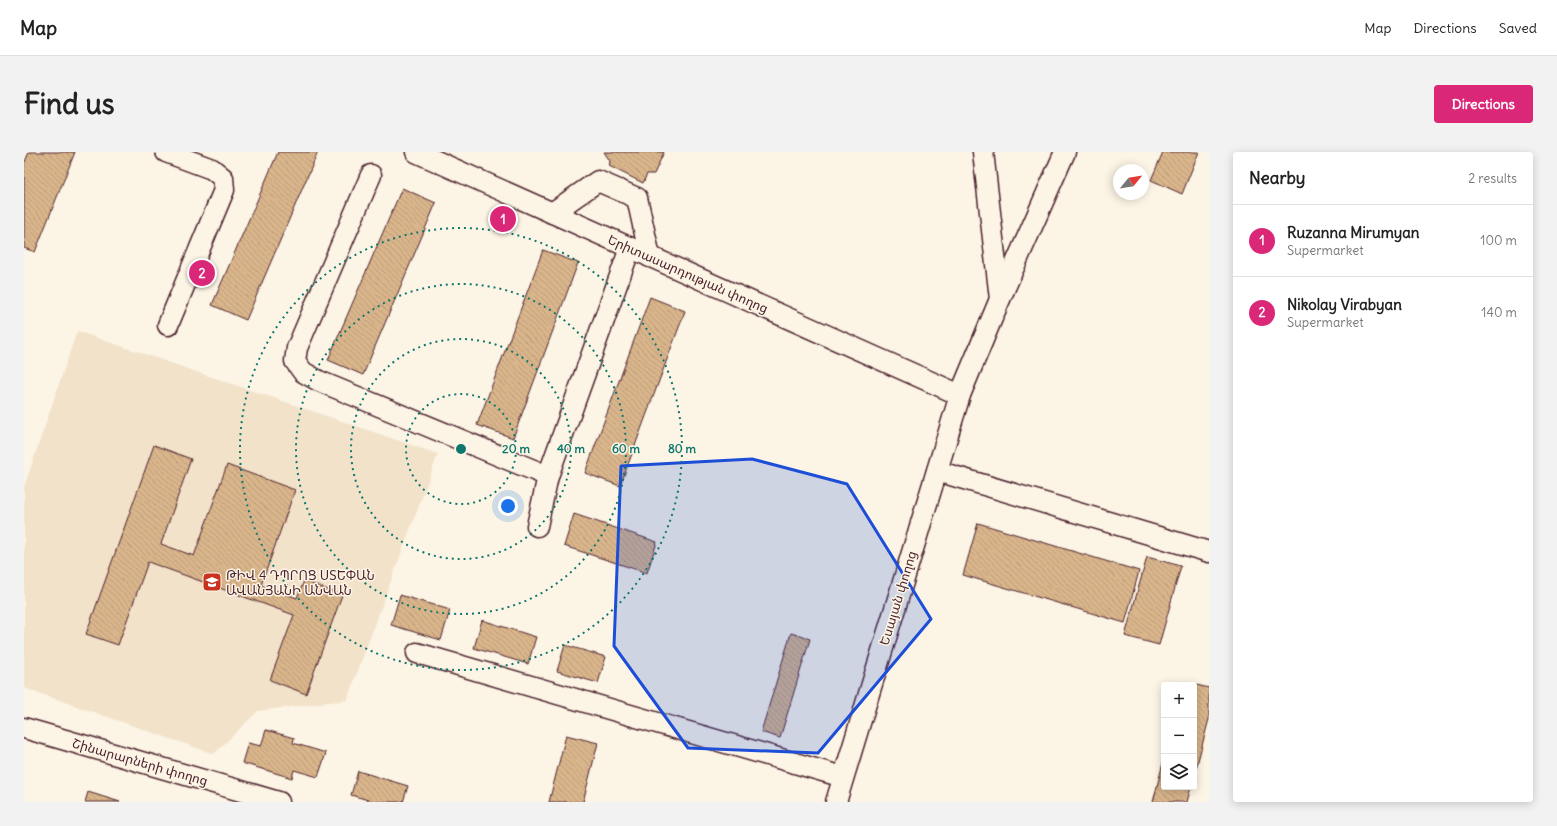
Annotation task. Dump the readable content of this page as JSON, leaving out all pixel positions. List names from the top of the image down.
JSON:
{
  "streets": {
    "street": ["Երիտասարդության փողոց", "Եսայան փողոց", "Շինարարների փողոց"]
  },
  "crossings": [
    ["Երիտասարդության փողոց", "Եսայան փողոց"]
  ],
  "places": {
    "school or university": ["ԹԻՎ 4 ԴՊՐՈՑ ՍՏԵՓԱՆ ԱՎԱՆՅԱՆԻ ԱՆՎԱՆ"]
  },
  "north": "top right",
  "page": {
    "header": "Map",
    "nav": ["Map", "Directions", "Saved"],
    "buttons": "Directions",
    "title": "Find us",
    "heading": ["Nearby", "2 results"],
    "pins": ["1", "2"],
    "list": [
      {
        "mark": "1",
        "name": "Ruzanna Mirumyan",
        "note": "Supermarket",
        "value": "100 m"
      },
      {
        "mark": "2",
        "name": "Nikolay Virabyan",
        "note": "Supermarket",
        "value": "140 m"
      }
    ],
    "map_buttons": ["+", "−"]
  },
  "rings": [
    "20 m",
    "40 m",
    "60 m",
    "80 m"
  ]
}
